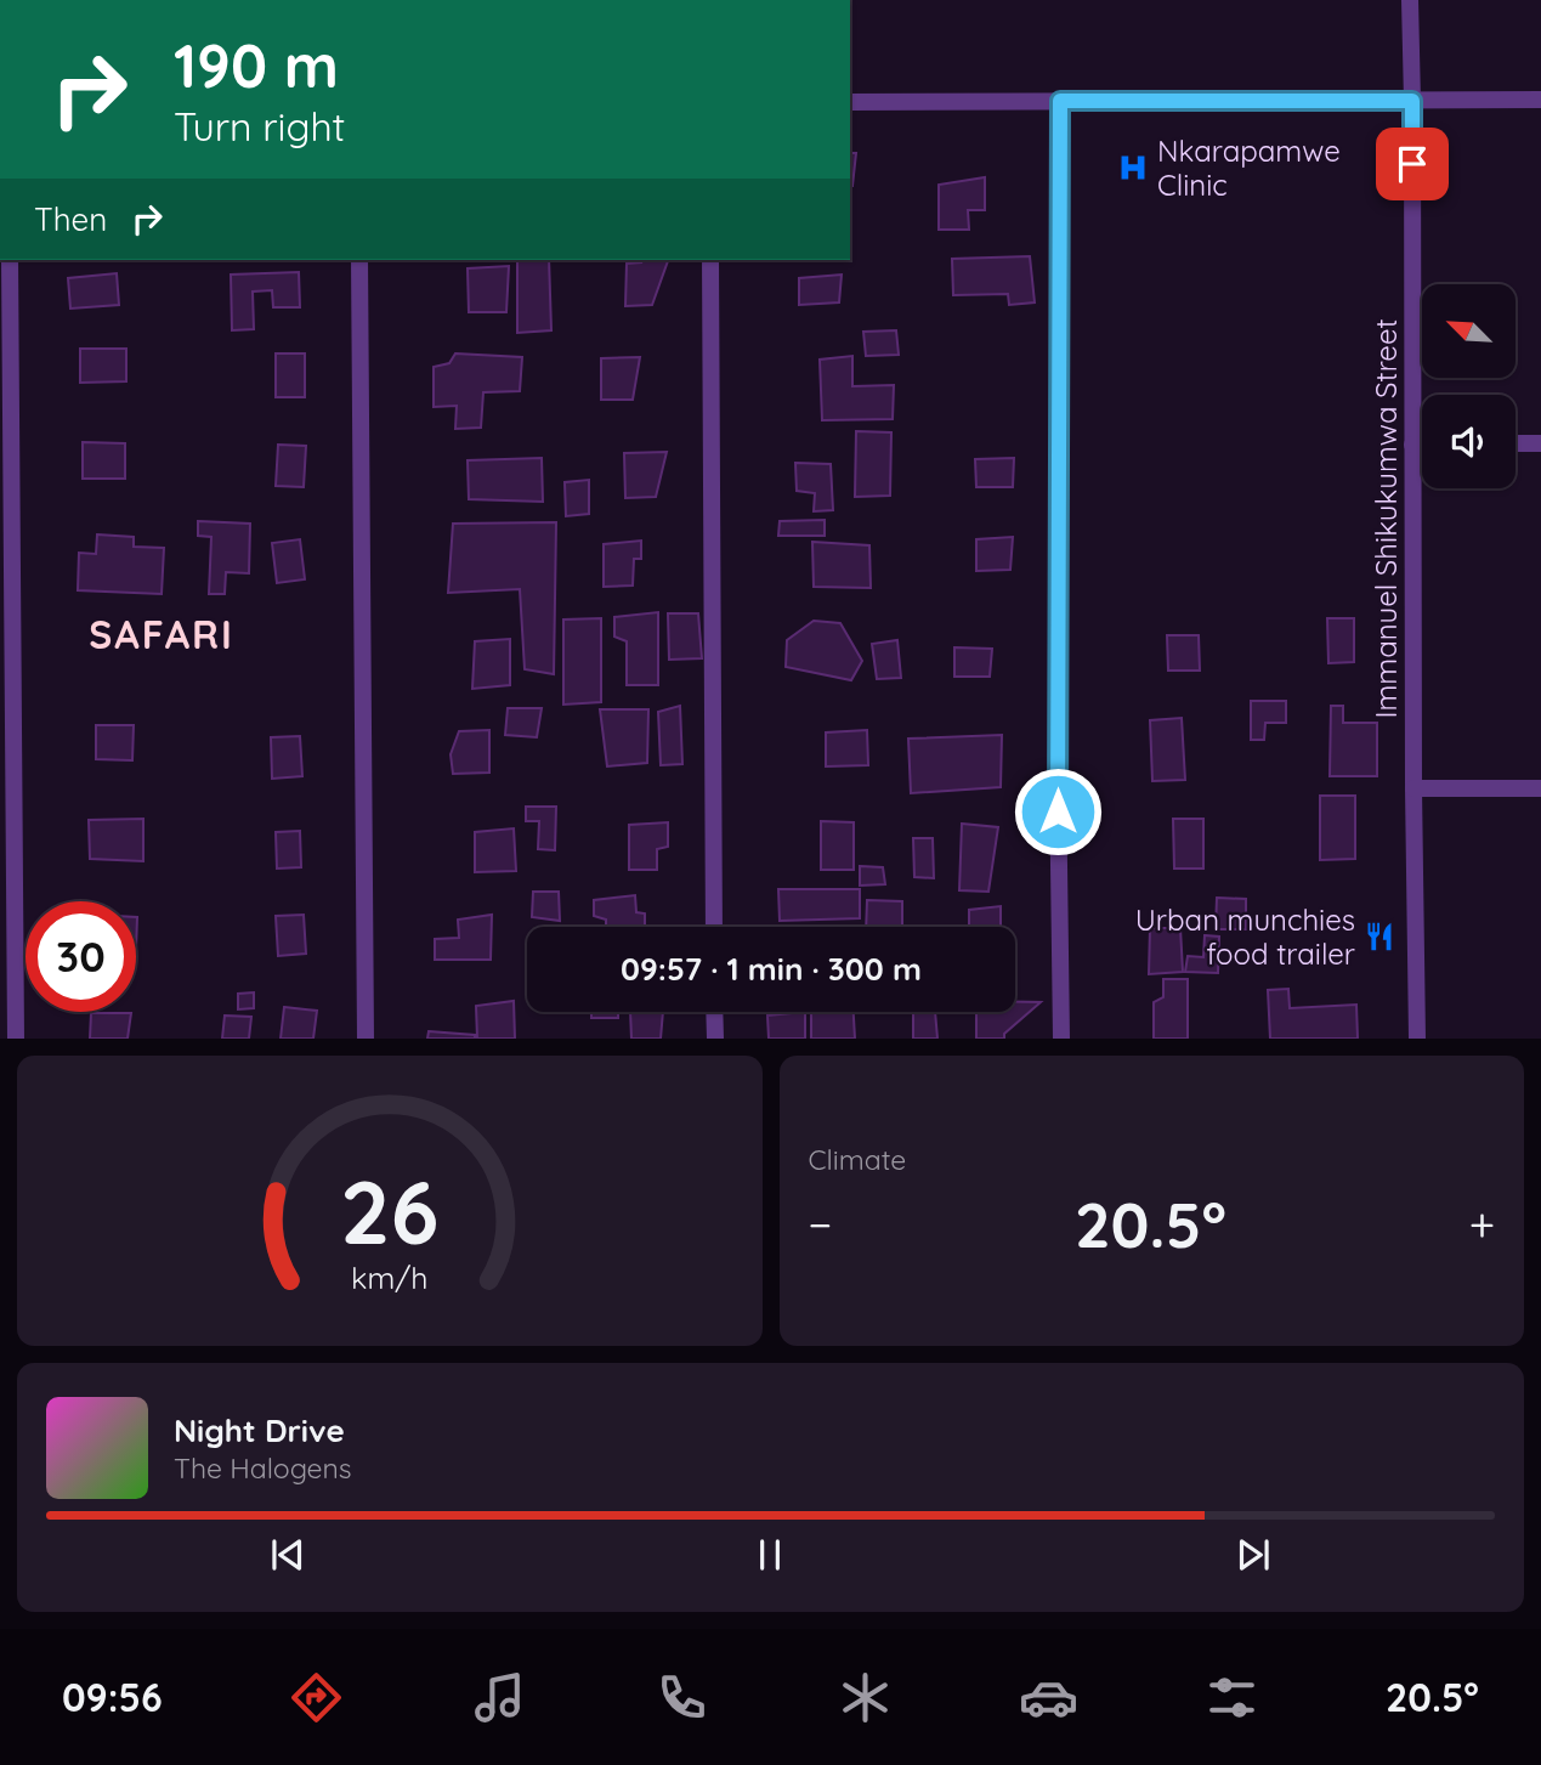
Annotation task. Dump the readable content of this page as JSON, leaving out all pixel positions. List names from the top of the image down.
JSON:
{
  "streets": {
    "street": ["Immanuel Shikukumwa Street"]
  },
  "districts": ["SAFARI"],
  "places": {
    "hospital": ["Nkarapamwe Clinic"],
    "restaurant": ["Urban munchies food trailer"]
  },
  "north": "top left",
  "page": {
    "turn": ["190 m", "Turn right"],
    "then": "Then",
    "limit": "30",
    "trip": "09:57 · 1 min · 300 m",
    "tile": "Climate",
    "heat": ["−", "20.5°", "+"],
    "song": ["Night Drive", "The Halogens"],
    "tabs": ["09:56", "20.5°"],
    "gauge": ["26", "km/h"]
  }
}
